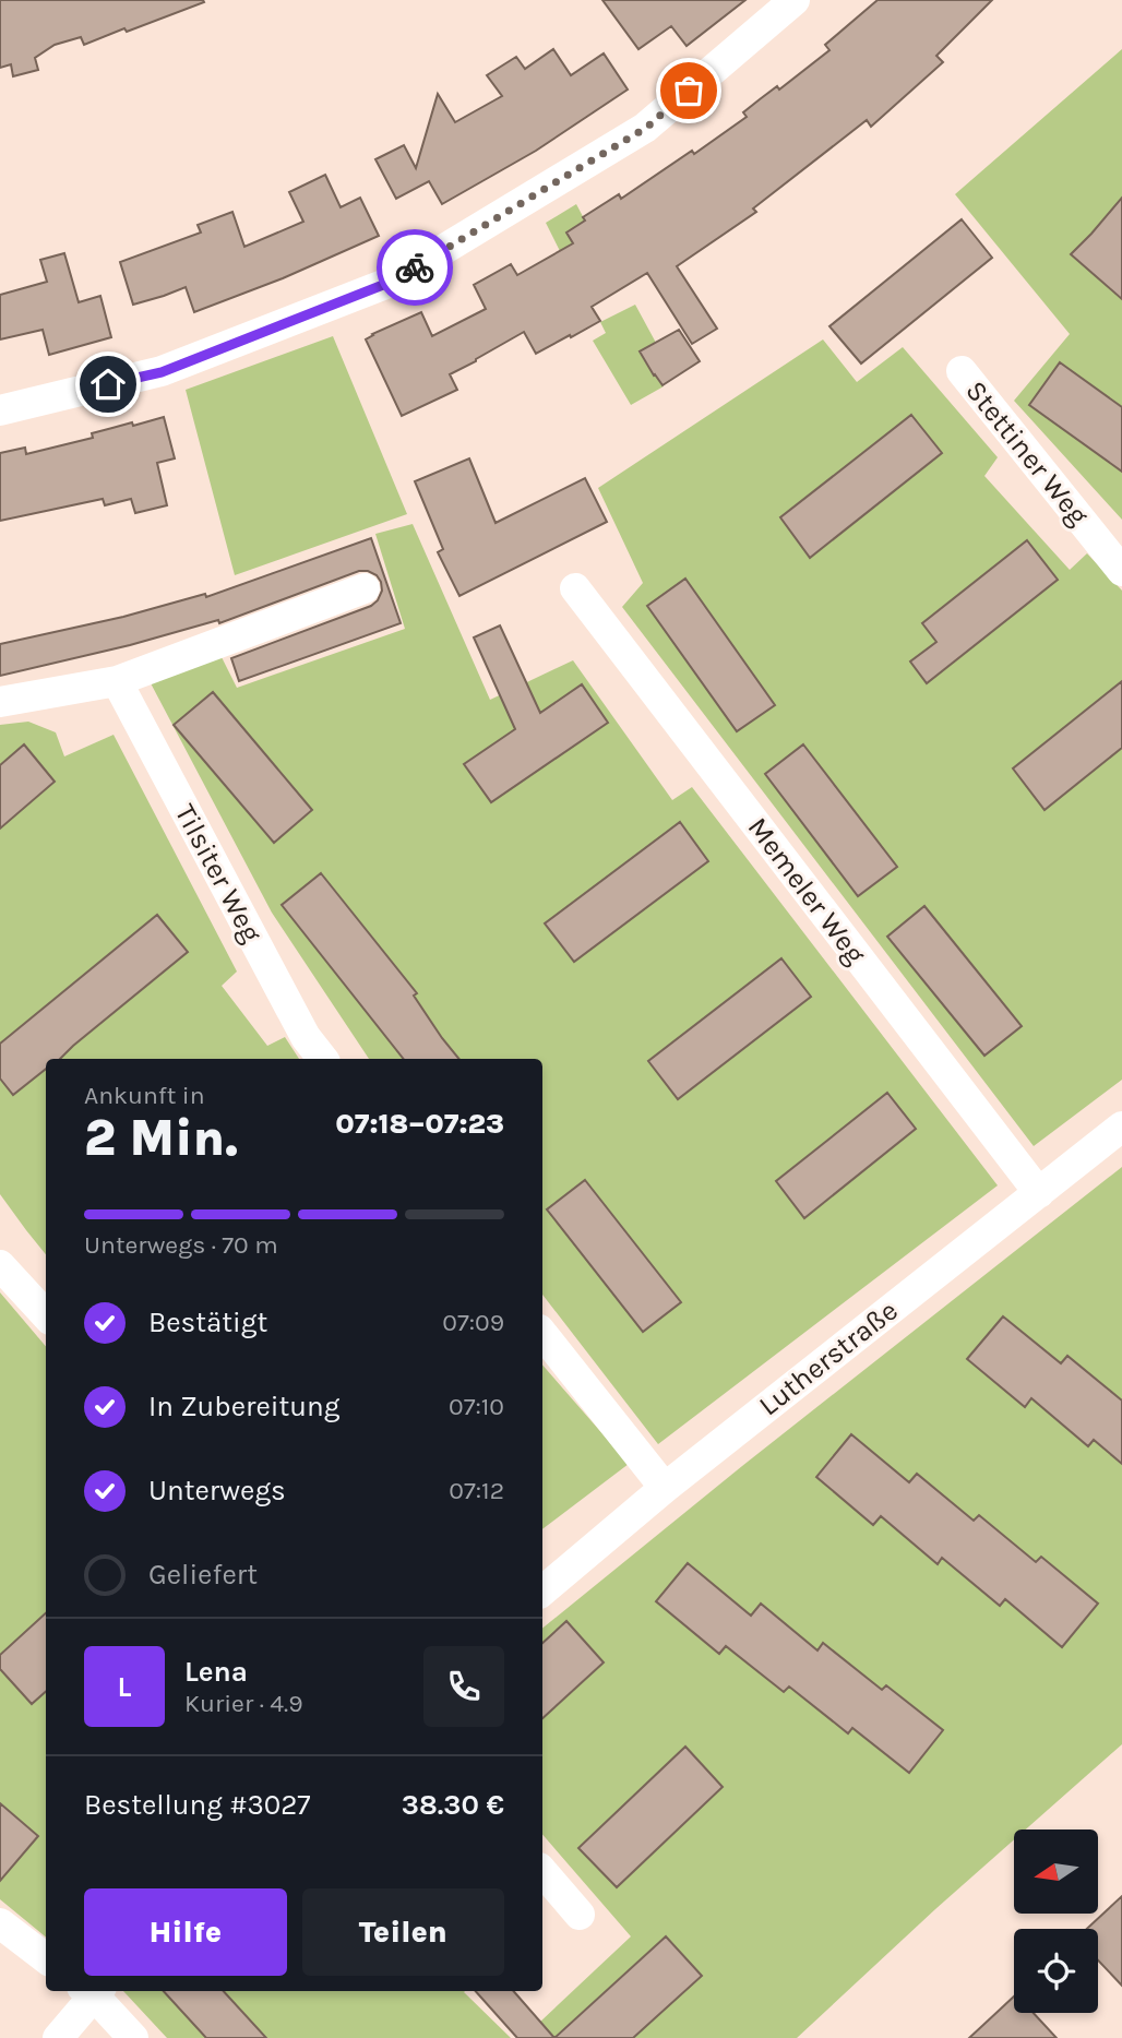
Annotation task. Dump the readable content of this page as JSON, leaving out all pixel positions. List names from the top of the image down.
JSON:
{
  "streets": {
    "street": [
      "Stettiner Weg",
      "Tilsiter Weg",
      "Memeler Weg",
      "Lutherstraße"
    ]
  },
  "crossings": [
    ["Memeler Weg", "Lutherstraße"]
  ],
  "north": "left",
  "page": {
    "heading": ["2 Min.", "Ankunft in", "07:18–07:23"],
    "panel": [
      "Lena",
      "Kurier · 4.9",
      "Bestellung #3027",
      "38.30 €"
    ],
    "bar": "Unterwegs · 70 m",
    "list": [
      ["Bestätigt", "07:09"],
      ["In Zubereitung", "07:10"],
      ["Unterwegs", "07:12"],
      "Geliefert"
    ],
    "round": "L",
    "buttons": ["Hilfe", "Teilen"]
  }
}
